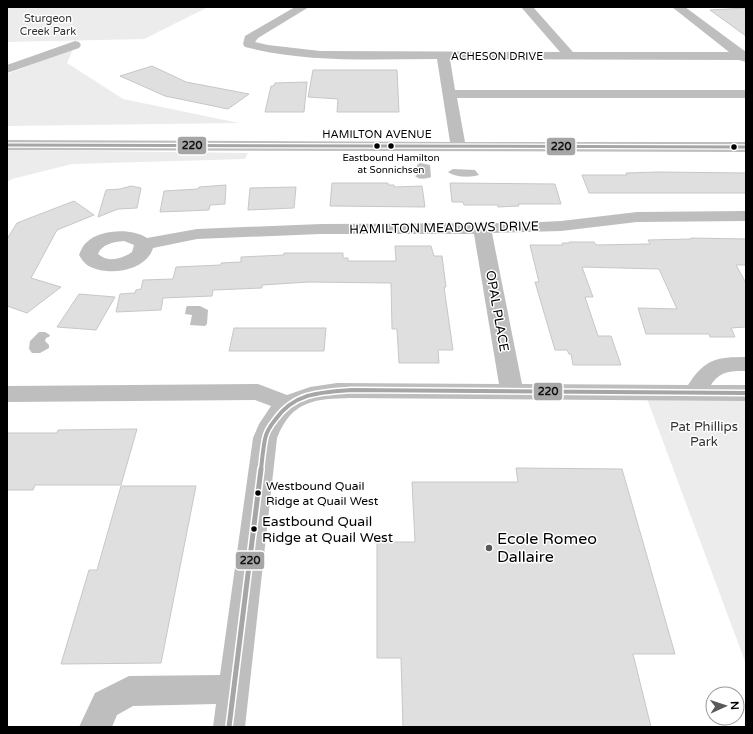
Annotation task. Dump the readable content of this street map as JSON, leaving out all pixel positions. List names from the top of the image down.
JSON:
{
  "streets": {
    "street": [
      "ACHESON DRIVE",
      "HAMILTON AVENUE",
      "HAMILTON MEADOWS DRIVE",
      "OPAL PLACE"
    ]
  },
  "crossings": [
    ["HAMILTON MEADOWS DRIVE", "OPAL PLACE"]
  ],
  "parks": ["Sturgeon Creek Park", "Pat Phillips Park"],
  "places": [
    "Eastbound Hamilton at Sonnichsen",
    "Westbound Quail Ridge at Quail West",
    "Eastbound Quail Ridge at Quail West",
    "Ecole Romeo Dallaire"
  ],
  "lines": ["transit line 220"],
  "north": "right"
}
